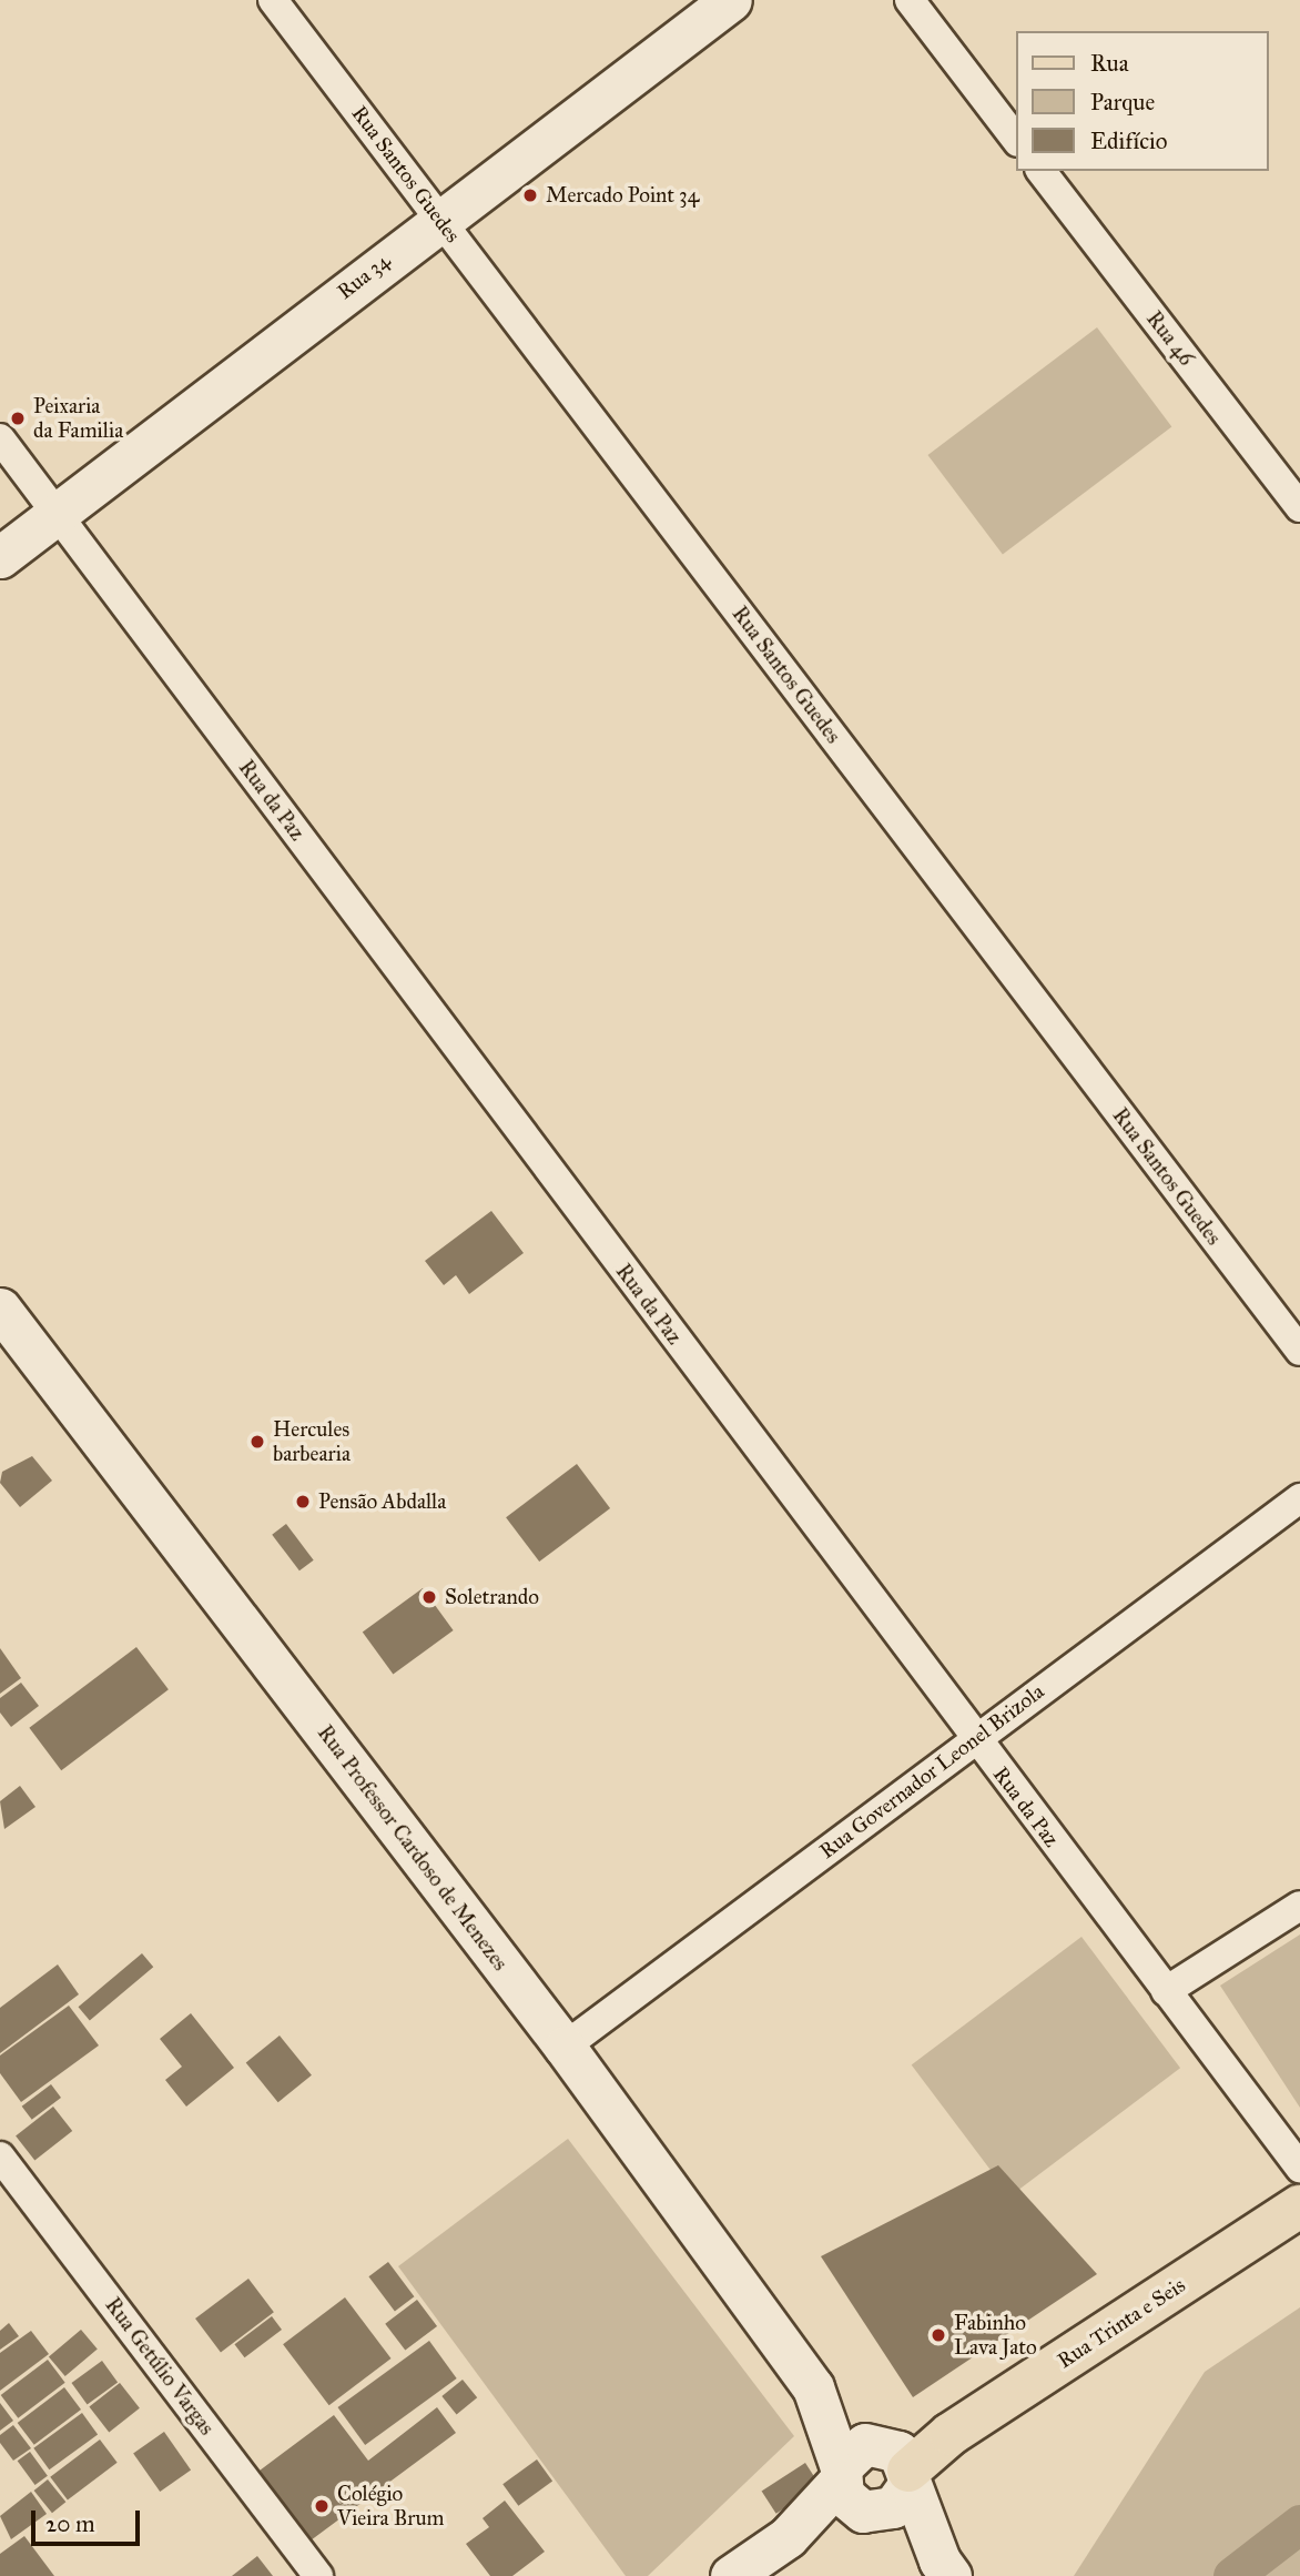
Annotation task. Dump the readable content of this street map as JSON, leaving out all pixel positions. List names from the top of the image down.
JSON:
{
  "streets": {
    "main road": ["Rua Trinta e Seis"],
    "street": [
      "Rua Santos Guedes",
      "Rua 34",
      "Rua 46",
      "Rua da Paz",
      "Rua Governador Leonel Brizola",
      "Rua Professor Cardoso de Menezes",
      "Rua Getúlio Vargas"
    ]
  },
  "crossings": [
    ["Rua Santos Guedes", "Rua 34"],
    ["Rua 34", "Rua da Paz"],
    ["Rua da Paz", "Rua Governador Leonel Brizola"],
    ["Rua Governador Leonel Brizola", "Rua Professor Cardoso de Menezes"],
    ["Rua Professor Cardoso de Menezes", "Rua Trinta e Seis"]
  ],
  "places": [
    "Mercado Point 34",
    "Peixaria da Familia",
    "Hercules barbearia",
    "Pensão Abdalla",
    "Soletrando",
    "Fabinho Lava Jato",
    "Colégio Vieira Brum"
  ],
  "legend": ["Rua", "Parque", "Edifício"],
  "scale_bar": "20 m"
}
